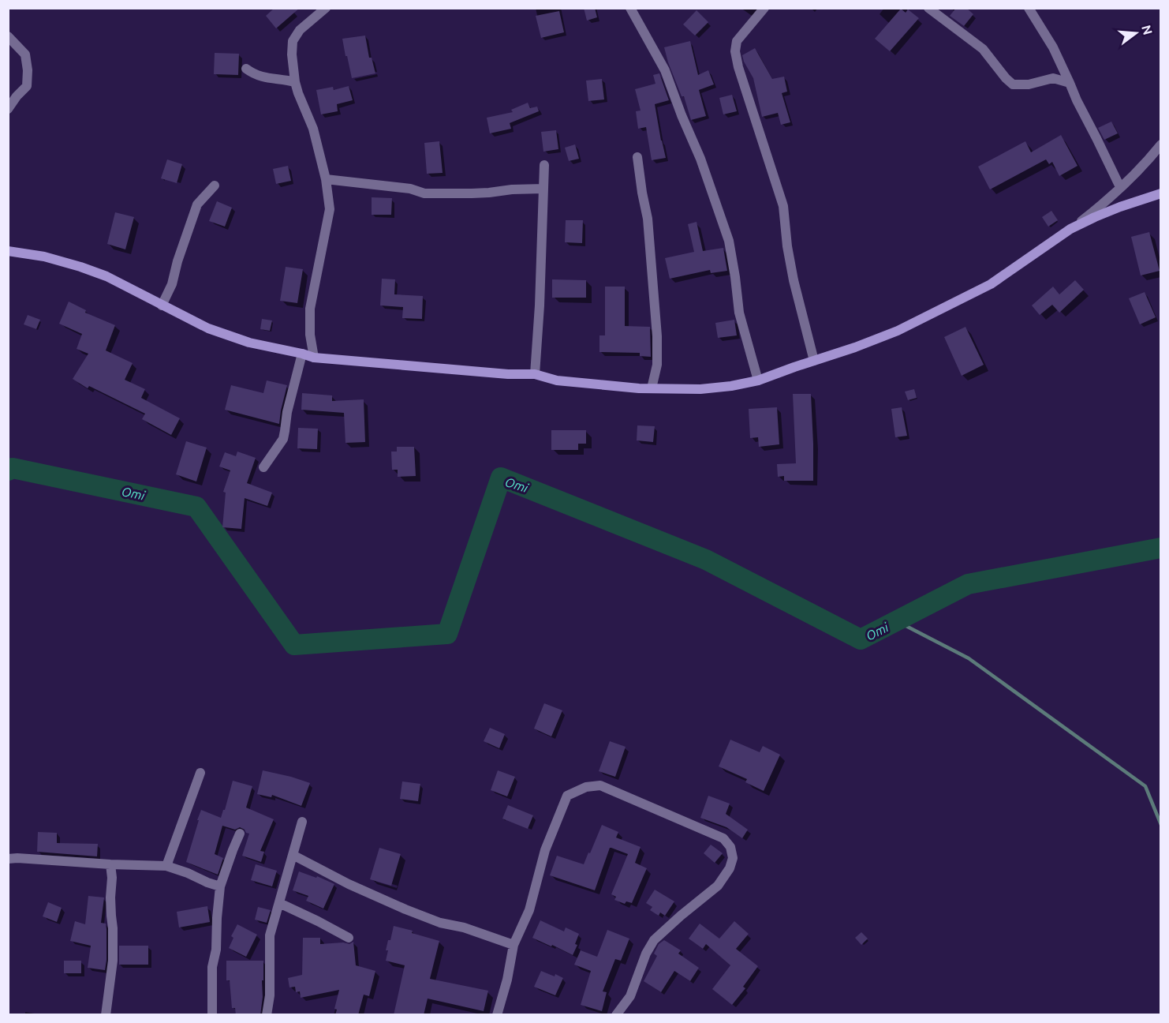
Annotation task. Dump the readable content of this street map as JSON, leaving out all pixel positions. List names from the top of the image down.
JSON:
{
  "water": ["Omi"],
  "north": "right"
}
